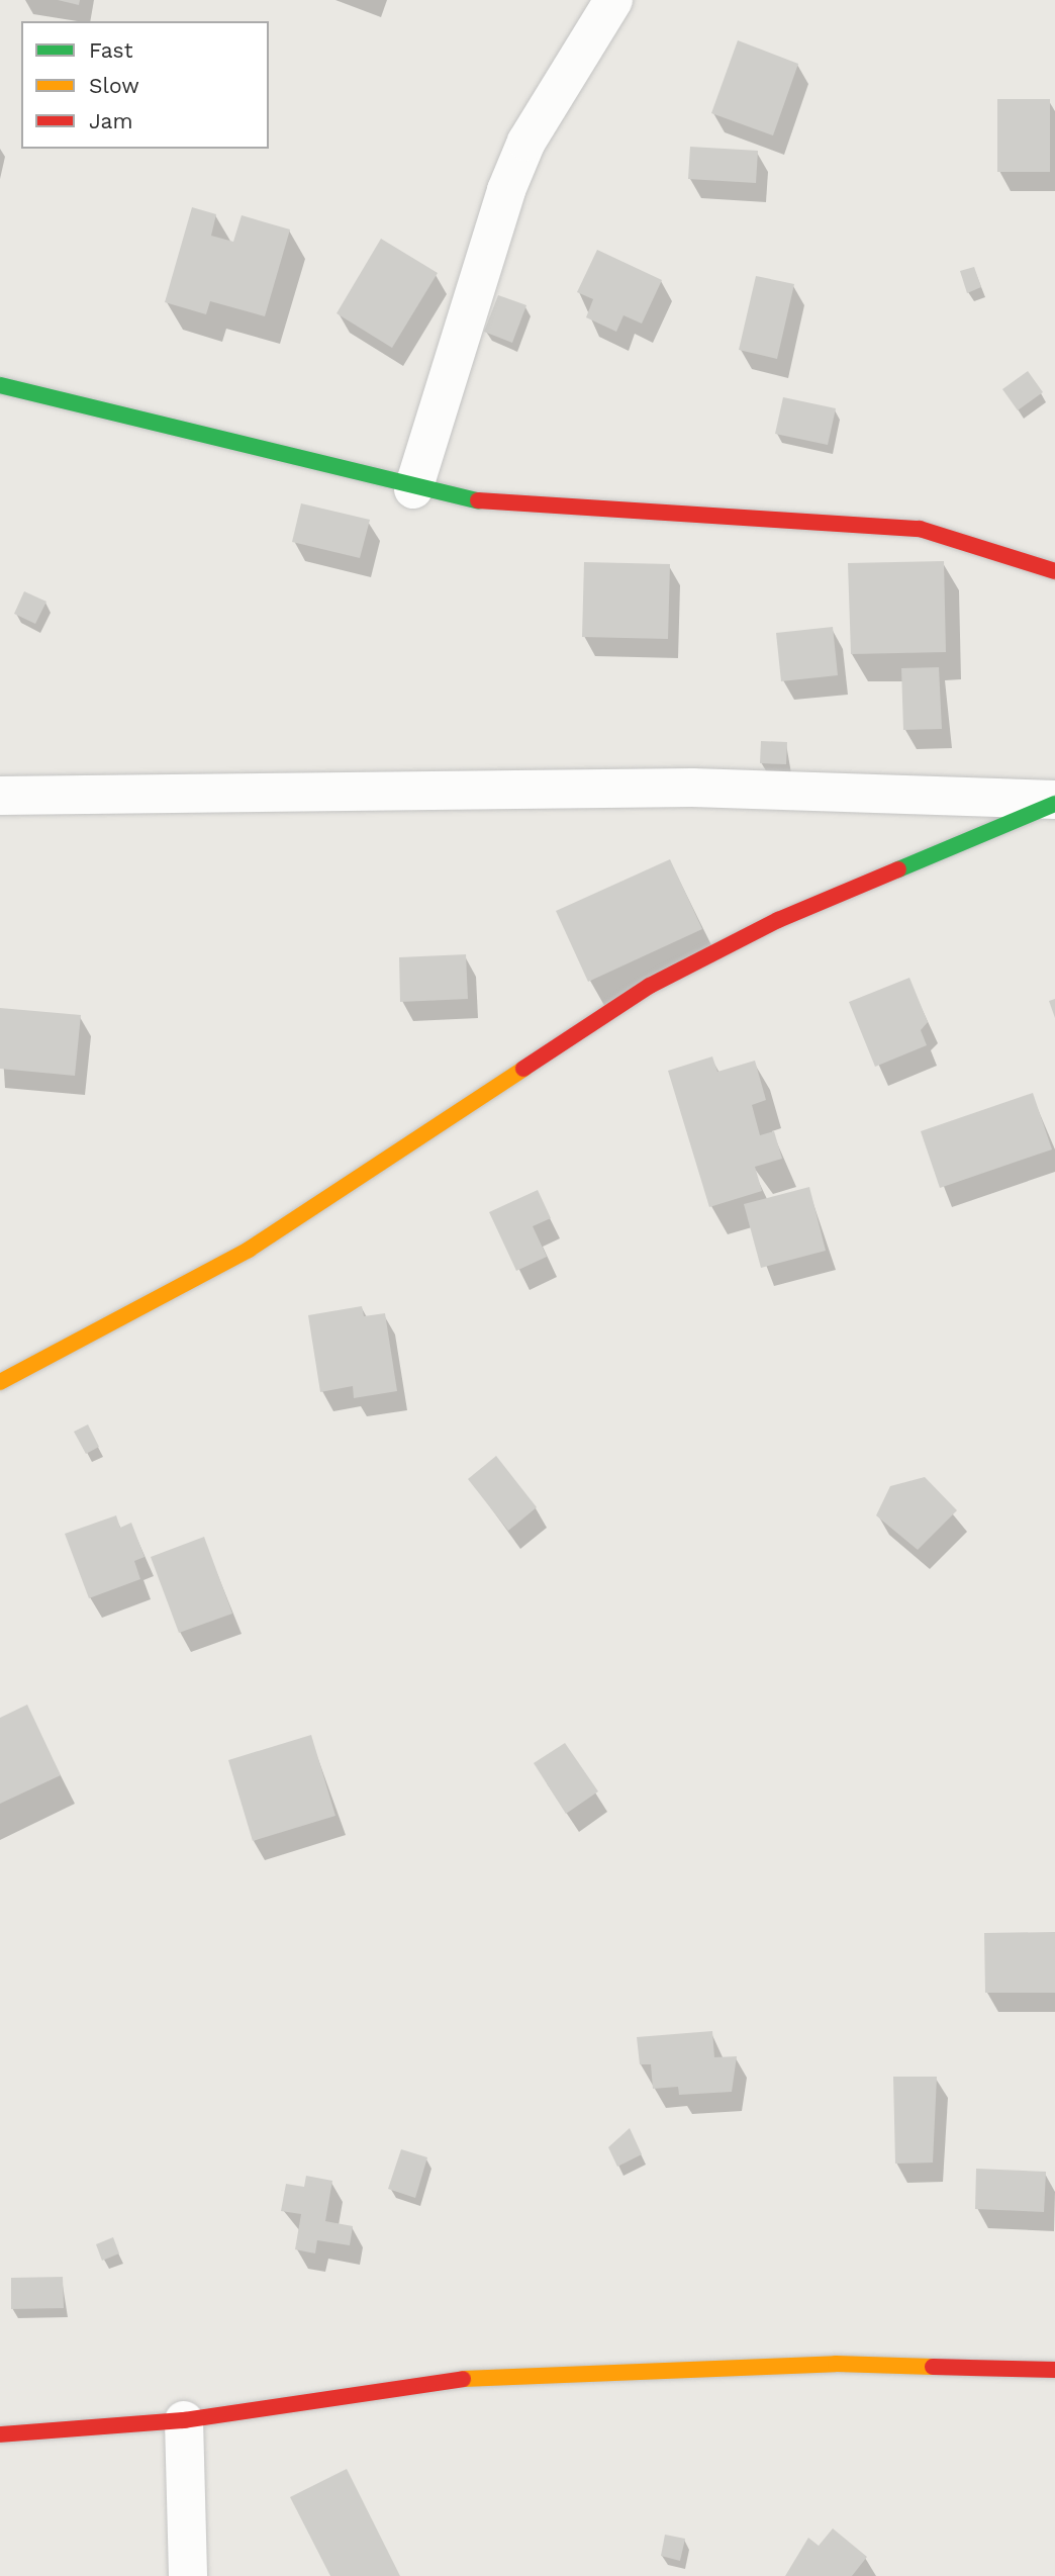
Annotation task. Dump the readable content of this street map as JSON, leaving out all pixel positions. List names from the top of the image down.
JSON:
{
  "legend": ["Fast", "Slow", "Jam"]
}
